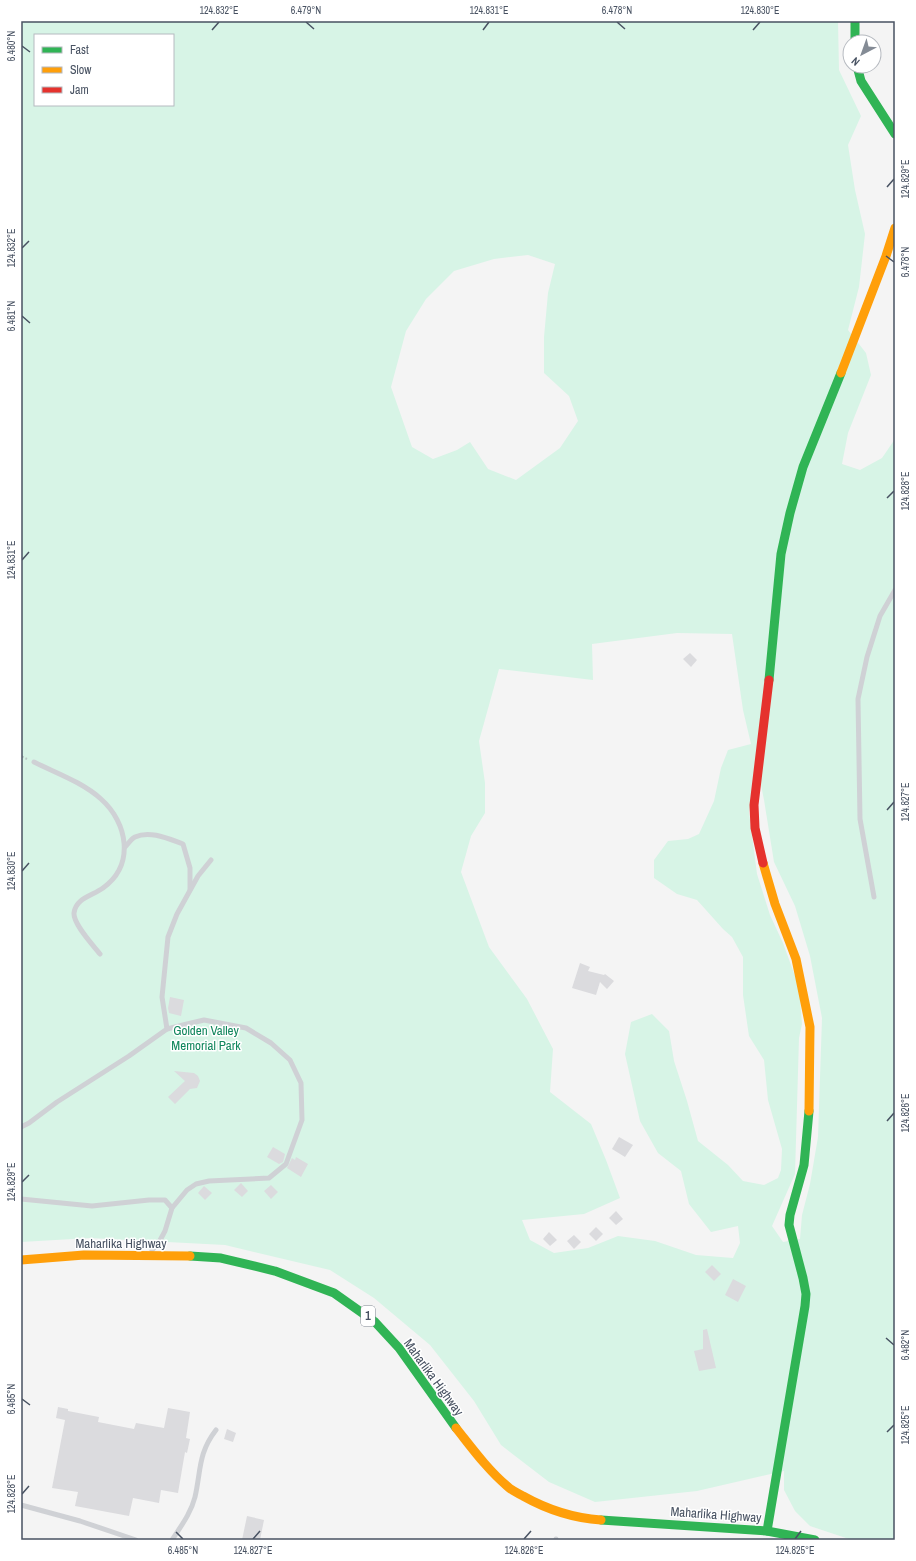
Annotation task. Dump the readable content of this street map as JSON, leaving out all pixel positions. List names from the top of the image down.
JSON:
{
  "streets": {
    "main road": ["Maharlika Highway", "1"]
  },
  "parks": ["Golden Valley Memorial Park"],
  "legend": ["Fast", "Slow", "Jam"],
  "north": "bottom left",
  "coordinates": [
    "124.832°E",
    "6.479°N",
    "124.831°E",
    "6.478°N",
    "124.830°E",
    "6.480°N",
    "124.829°E",
    "6.481°N",
    "124.828°E",
    "124.827°E",
    "124.826°E",
    "6.482°N",
    "6.485°N",
    "124.825°E"
  ]
}
